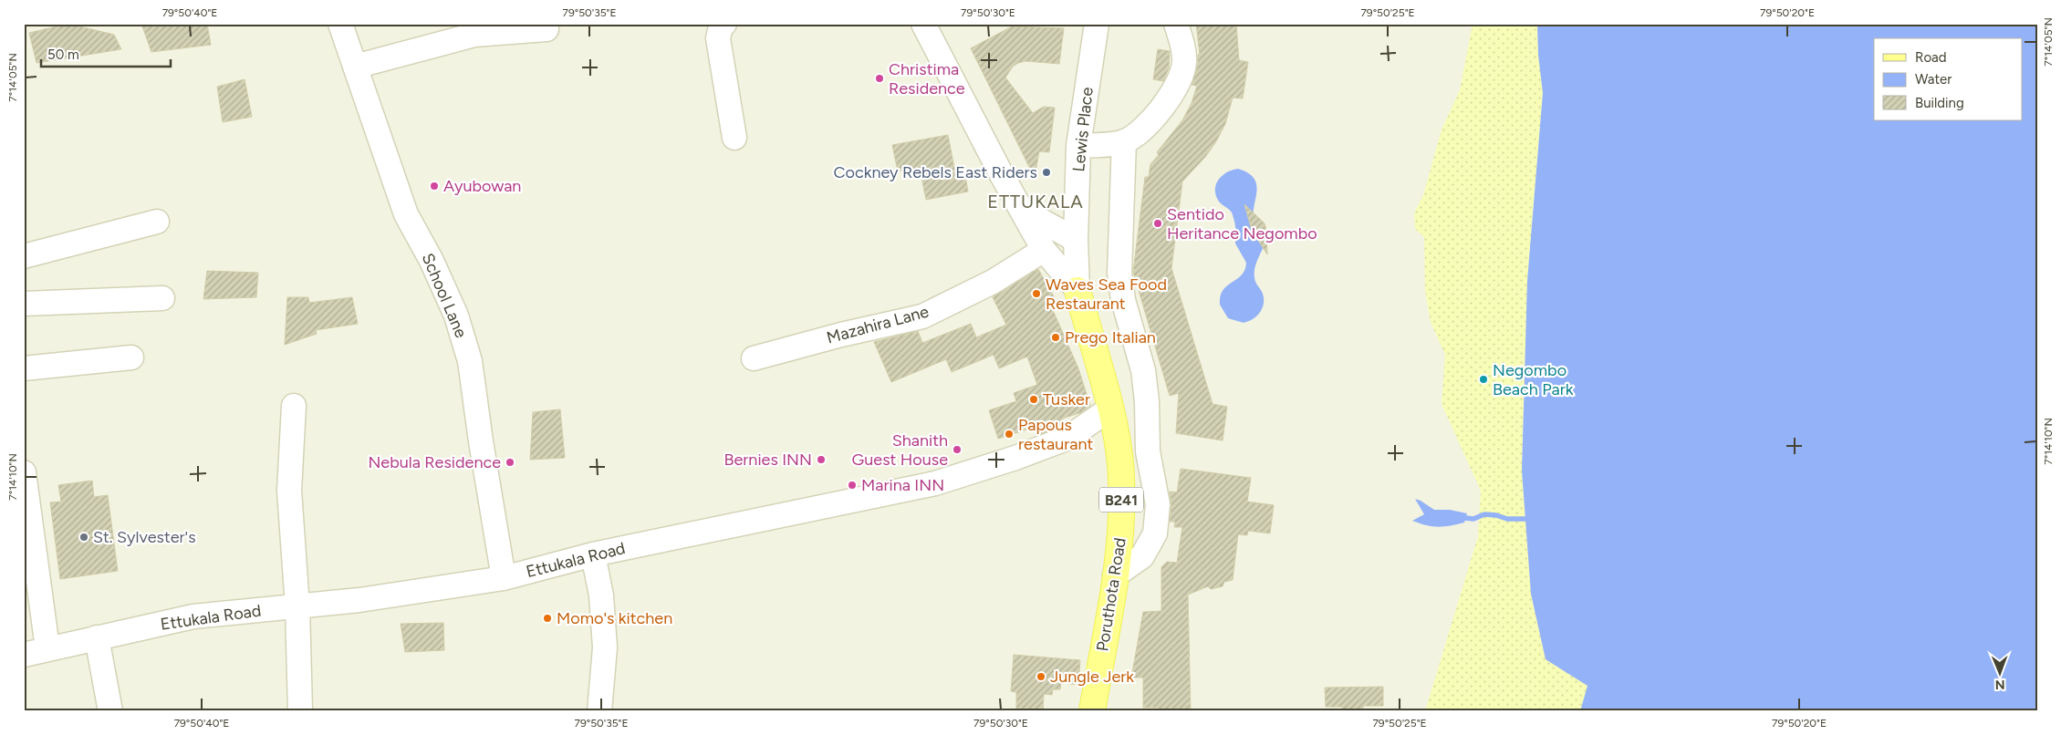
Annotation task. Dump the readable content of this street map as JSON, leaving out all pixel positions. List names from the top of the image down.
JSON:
{
  "streets": {
    "main road": ["B241", "Poruthota Road"],
    "street": [
      "Lewis Place",
      "School Lane",
      "Mazahira Lane",
      "Ettukala Road"
    ]
  },
  "crossings": [
    ["Lewis Place", "Poruthota Road"],
    ["School Lane", "Ettukala Road"],
    ["Ettukala Road", "Poruthota Road"]
  ],
  "districts": ["ETTUKALA"],
  "places": [
    "Christima Residence",
    "Cockney Rebels East Riders",
    "Ayubowan",
    "Sentido Heritance Negombo",
    "Waves Sea Food Restaurant",
    "Prego Italian",
    "Negombo Beach Park",
    "Tusker",
    "Papous restaurant",
    "Shanith Guest House",
    "Bernies INN",
    "Nebula Residence",
    "Marina INN",
    "St. Sylvester's",
    "Momo's kitchen",
    "Jungle Jerk"
  ],
  "legend": ["Road", "Water", "Building"],
  "scale_bar": "50 m",
  "north": "bottom",
  "coordinates": [
    "79°50'40\"E",
    "79°50'35\"E",
    "79°50'30\"E",
    "79°50'25\"E",
    "79°50'20\"E",
    "7°14'05\"N",
    "7°14'10\"N"
  ]
}
